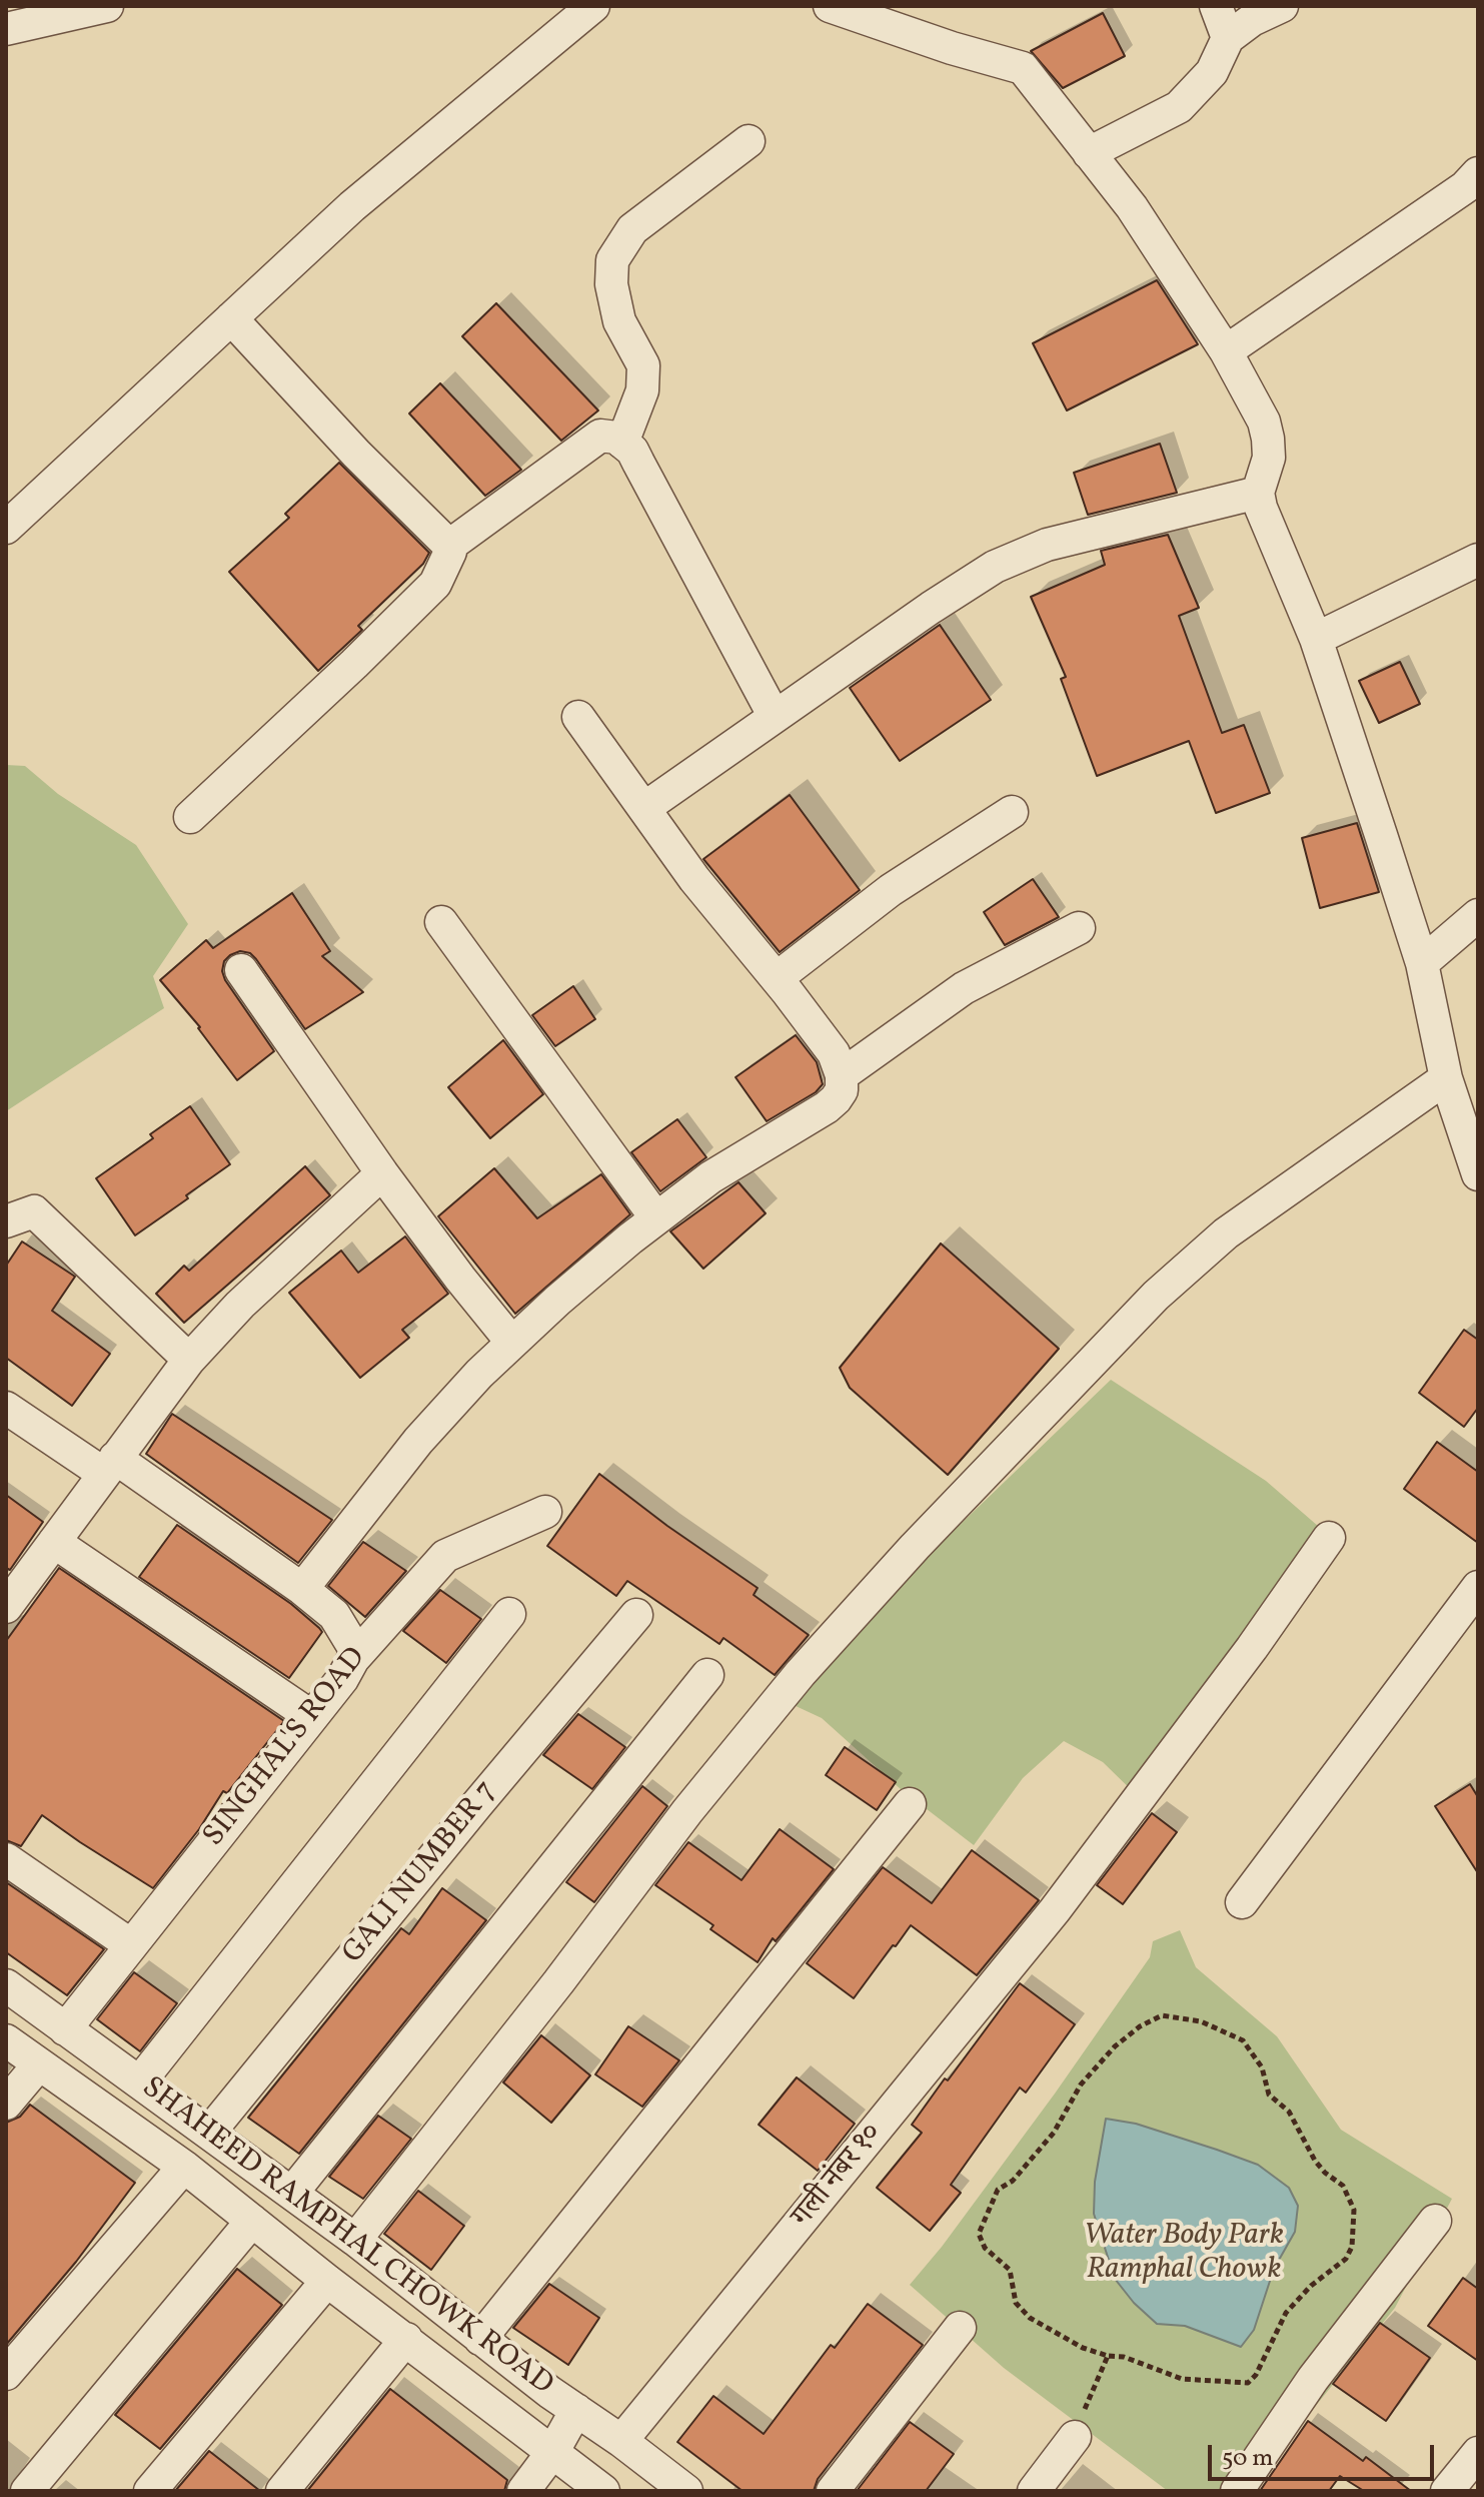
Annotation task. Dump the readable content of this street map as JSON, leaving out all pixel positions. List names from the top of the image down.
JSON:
{
  "streets": {
    "street": [
      "SINGHAL'S ROAD",
      "GALI NUMBER 7",
      "गली नंबर १०",
      "SHAHEED RAMPHAL CHOWK ROAD"
    ]
  },
  "crossings": [
    ["SINGHAL'S ROAD", "SHAHEED RAMPHAL CHOWK ROAD"],
    ["GALI NUMBER 7", "SHAHEED RAMPHAL CHOWK ROAD"],
    ["गली नंबर १०", "SHAHEED RAMPHAL CHOWK ROAD"]
  ],
  "parks": ["Water Body Park Ramphal Chowk"],
  "scale_bar": "50 m"
}
